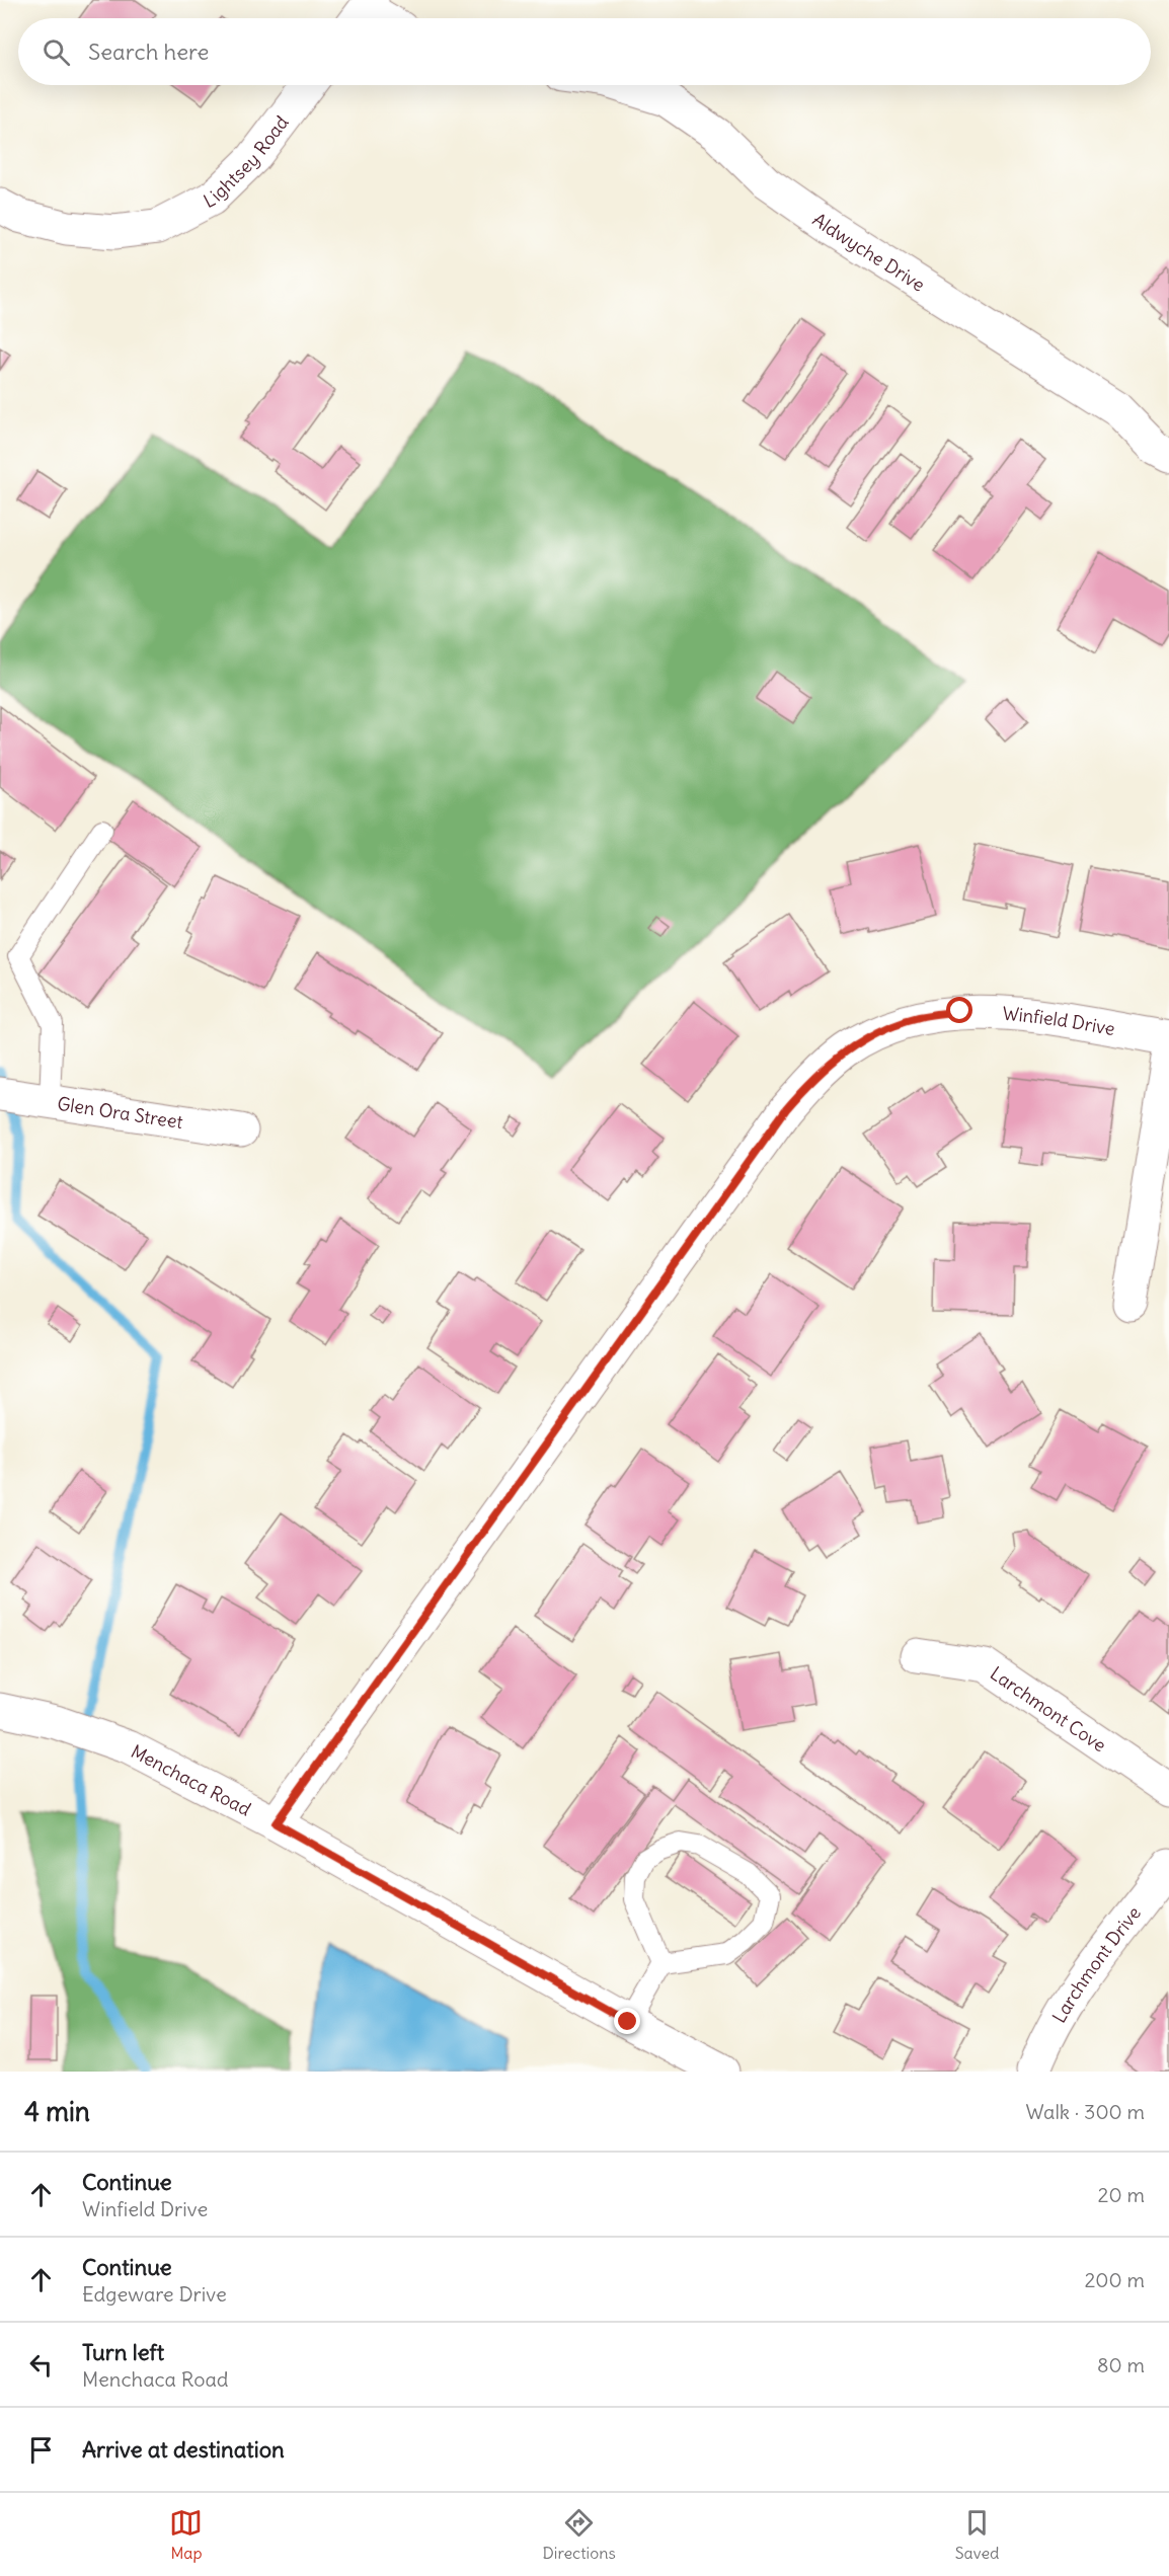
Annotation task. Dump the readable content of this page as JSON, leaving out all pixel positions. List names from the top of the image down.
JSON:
{
  "streets": {
    "street": [
      "Lightsey Road",
      "Aldwyche Drive",
      "Winfield Drive",
      "Glen Ora Street",
      "Larchmont Cove",
      "Menchaca Road",
      "Larchmont Drive"
    ]
  },
  "crossings": [
    ["Winfield Drive", "Menchaca Road"]
  ],
  "page": {
    "search": "Search here",
    "heading": ["4 min", "Walk · 300 m"],
    "list": [
      ["Continue", "Winfield Drive", "20 m"],
      ["Continue", "Edgeware Drive", "200 m"],
      ["Turn left", "Menchaca Road", "80 m"],
      "Arrive at destination"
    ],
    "nav": ["Map", "Directions", "Saved"]
  }
}
